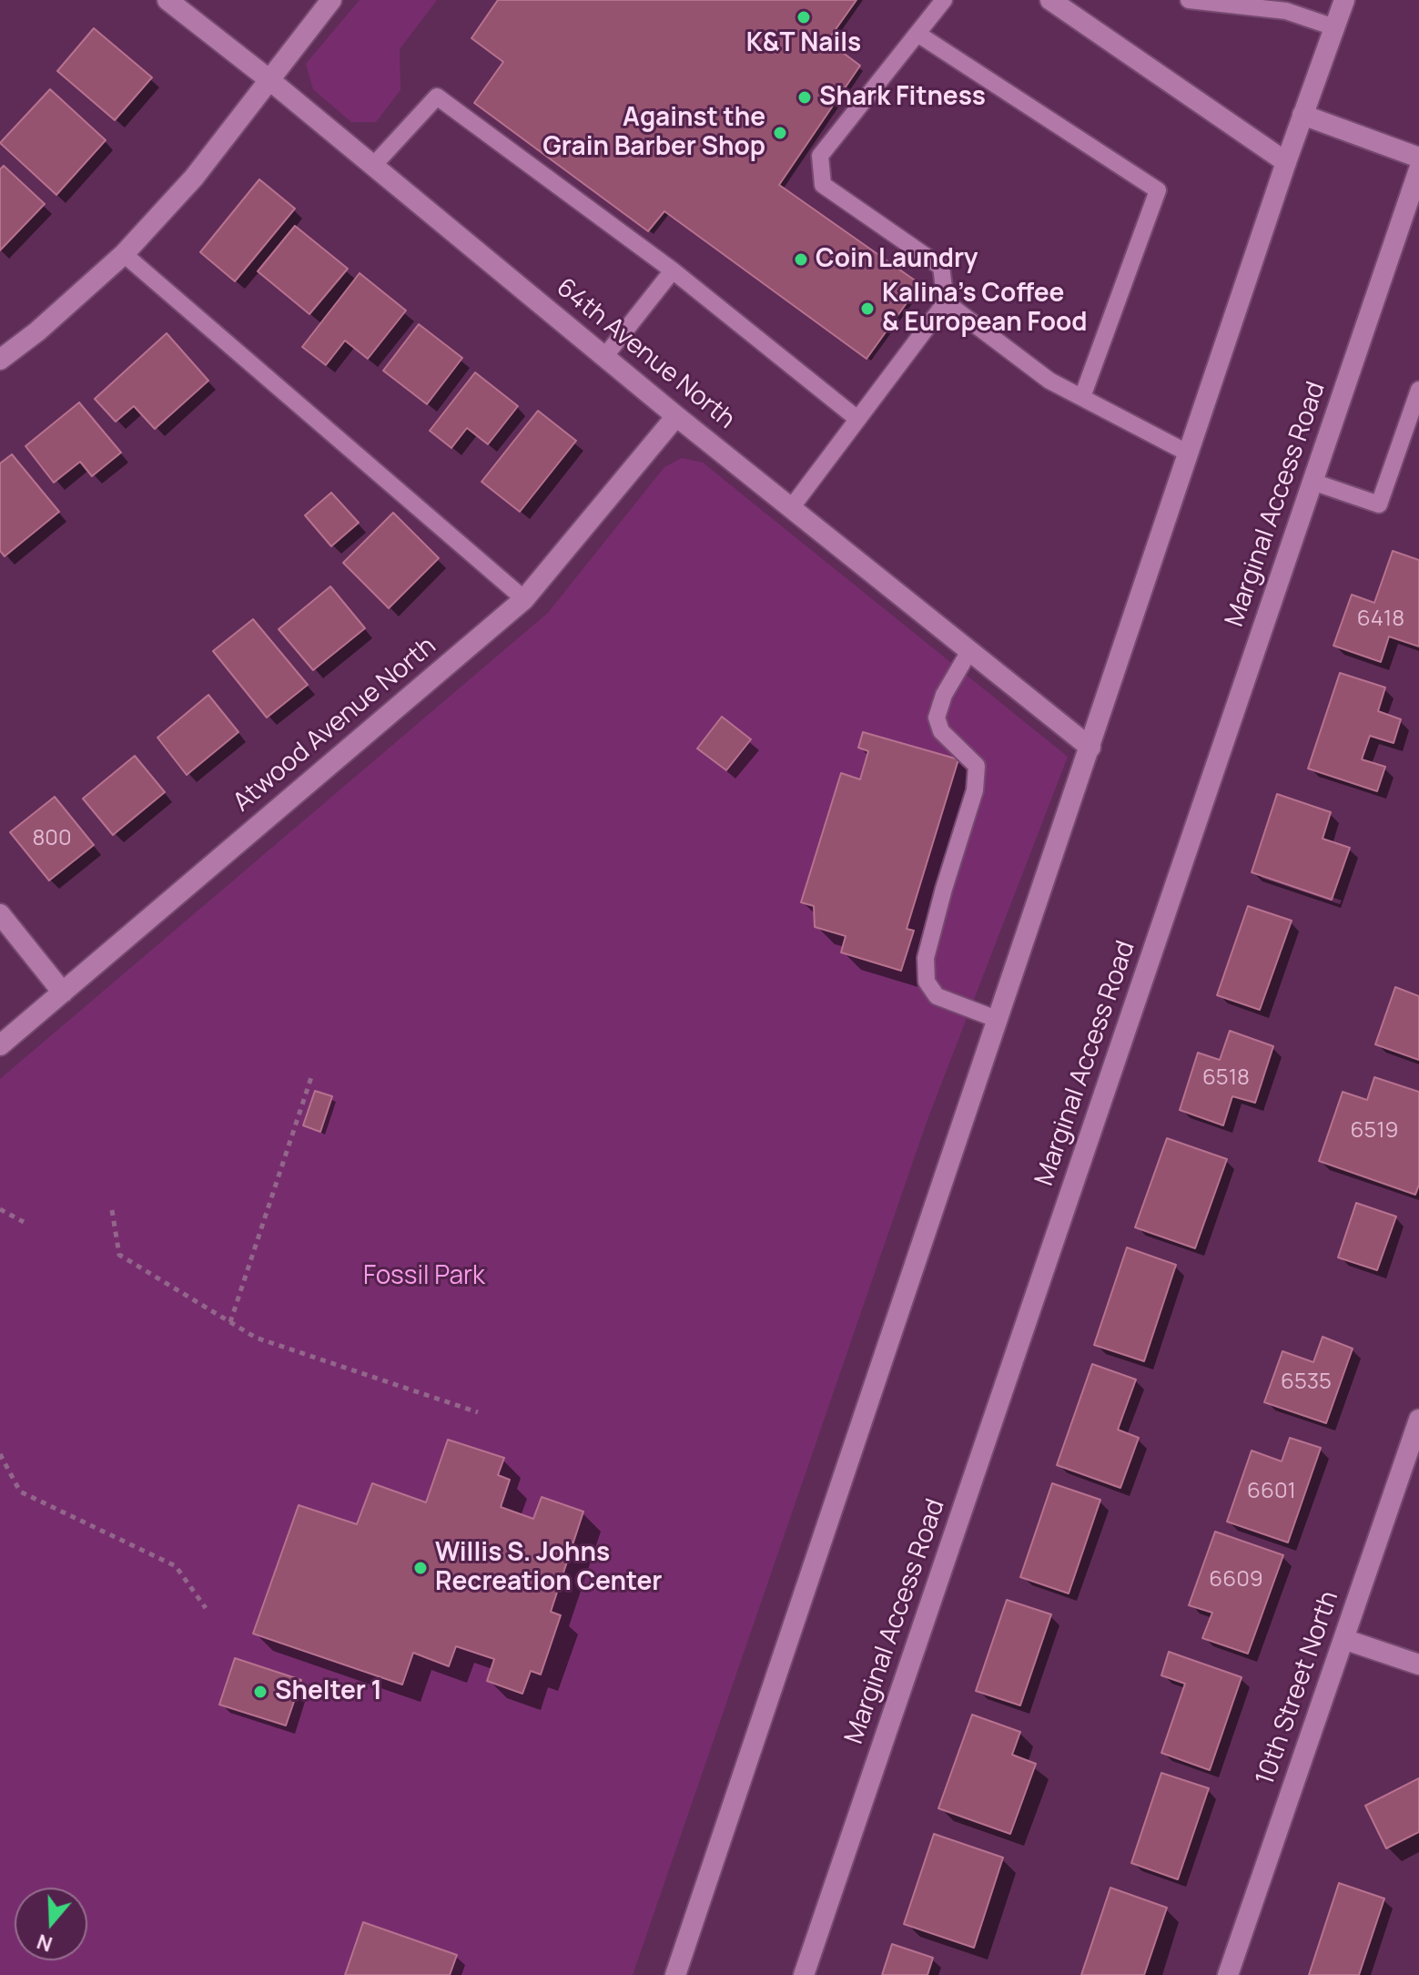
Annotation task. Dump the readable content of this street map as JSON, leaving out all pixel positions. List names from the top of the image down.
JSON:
{
  "streets": {
    "street": [
      "64th Avenue North",
      "Marginal Access Road",
      "Atwood Avenue North",
      "10th Street North"
    ]
  },
  "crossings": [
    ["64th Avenue North", "Atwood Avenue North"]
  ],
  "parks": ["Fossil Park"],
  "places": [
    "K&T Nails",
    "Shark Fitness",
    "Against the Grain Barber Shop",
    "Coin Laundry",
    "Kalina’s Coffee & European Food",
    "Willis S. Johns Recreation Center",
    "Shelter 1"
  ],
  "house_numbers": [
    "6418",
    "800",
    "6518",
    "6519",
    "6535",
    "6601",
    "6609"
  ],
  "north": "bottom"
}
